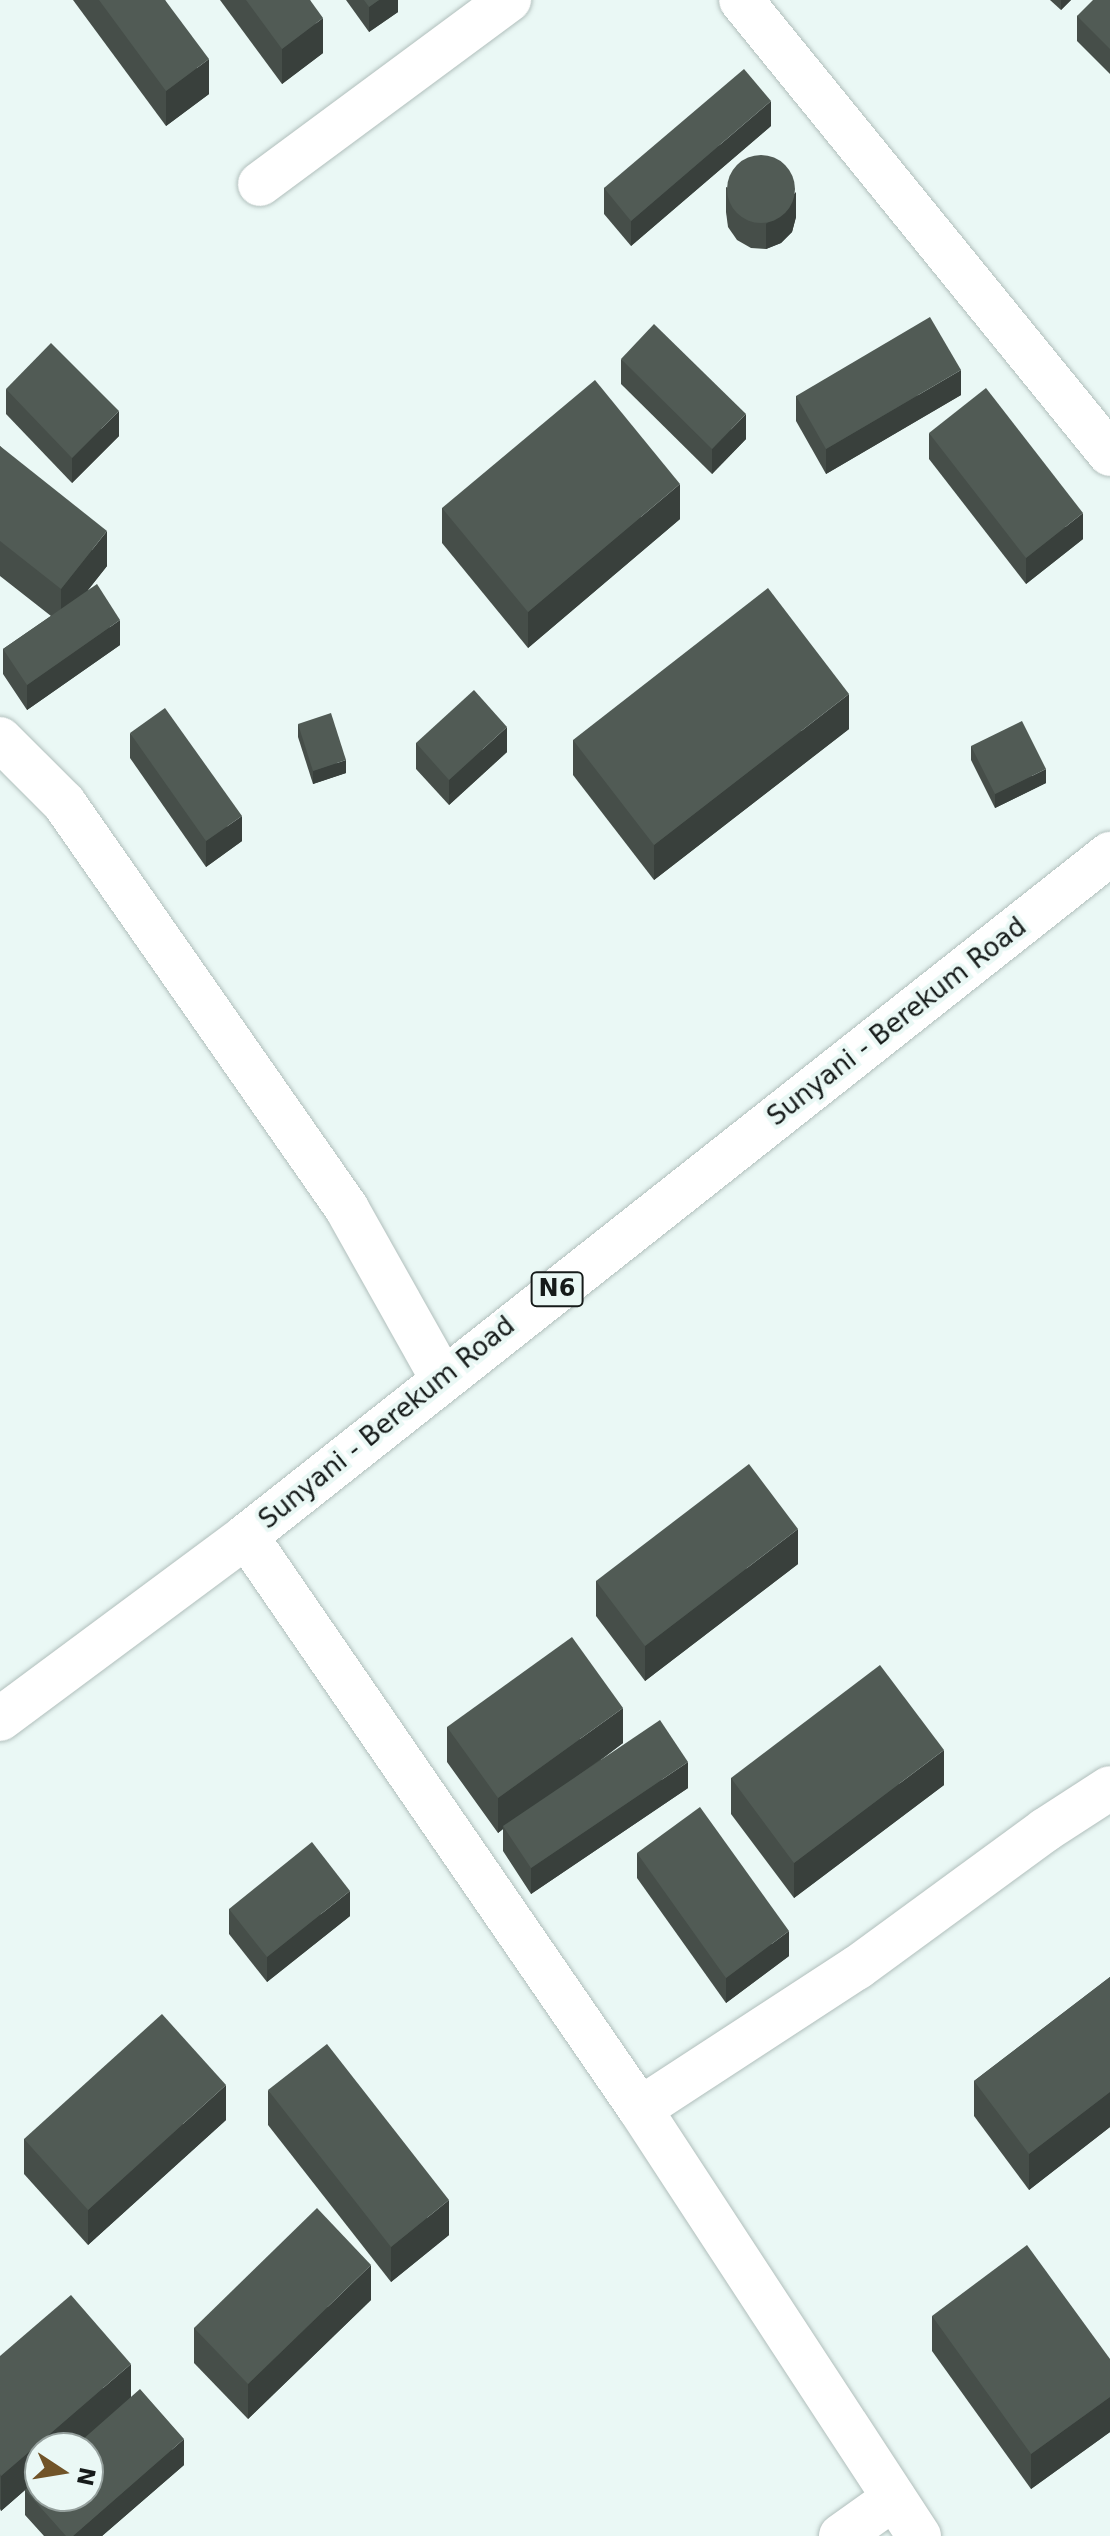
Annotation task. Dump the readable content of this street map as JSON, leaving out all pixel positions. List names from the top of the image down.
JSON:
{
  "streets": {
    "street": ["Sunyani - Berekum Road", "N6"]
  },
  "north": "right"
}
